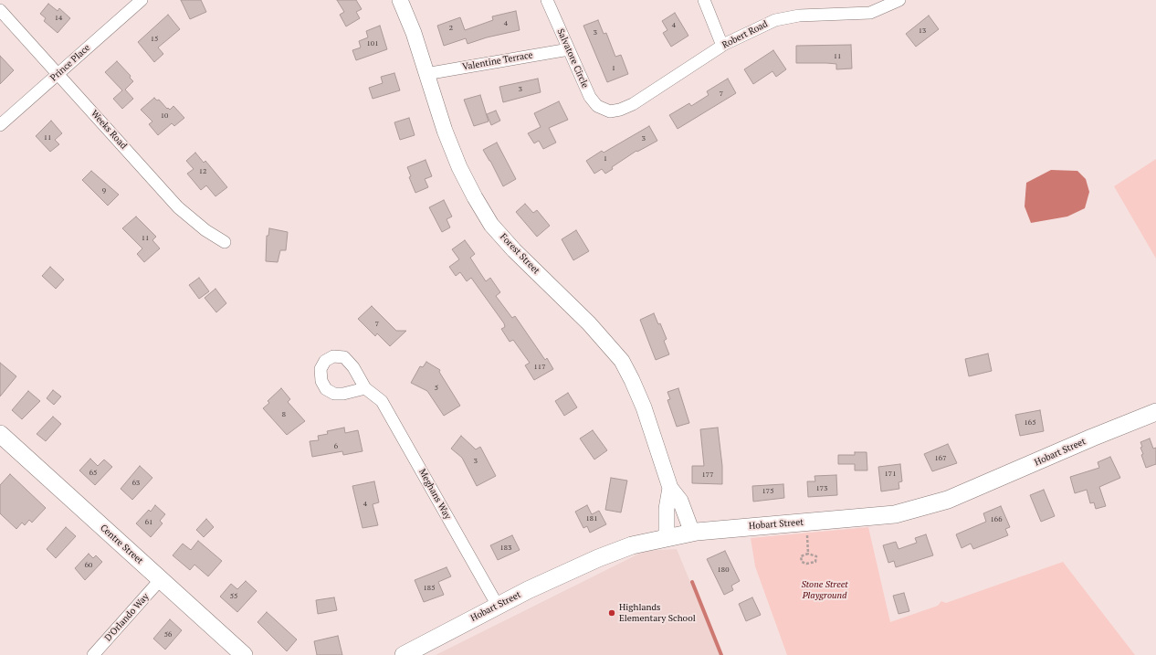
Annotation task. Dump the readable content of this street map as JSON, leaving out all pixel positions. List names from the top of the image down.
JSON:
{
  "streets": {
    "main road": ["Hobart Street", "Centre Street"],
    "street": [
      "Robert Road",
      "Salvatore Circle",
      "Valentine Terrace",
      "Prince Place",
      "Weeks Road",
      "Forest Street",
      "Meghans Way",
      "D'Orlando Way"
    ]
  },
  "crossings": [
    ["Robert Road", "Salvatore Circle"],
    ["Salvatore Circle", "Valentine Terrace"],
    ["Valentine Terrace", "Forest Street"],
    ["Prince Place", "Weeks Road"],
    ["Forest Street", "Hobart Street"],
    ["Hobart Street", "Meghans Way"],
    ["Centre Street", "D'Orlando Way"]
  ],
  "parks": ["Stone Street Playground"],
  "places": ["Highlands Elementary School"],
  "house_numbers": [
    "14",
    "4",
    "4",
    "2",
    "13",
    "3",
    "15",
    "101",
    "11",
    "1",
    "3",
    "7",
    "10",
    "11",
    "3",
    "1",
    "12",
    "9",
    "11",
    "7",
    "117",
    "5",
    "8",
    "165",
    "6",
    "167",
    "3",
    "65",
    "171",
    "177",
    "63",
    "173",
    "175",
    "4",
    "181",
    "166",
    "61",
    "183",
    "60",
    "180",
    "185",
    "55",
    "56"
  ]
}
